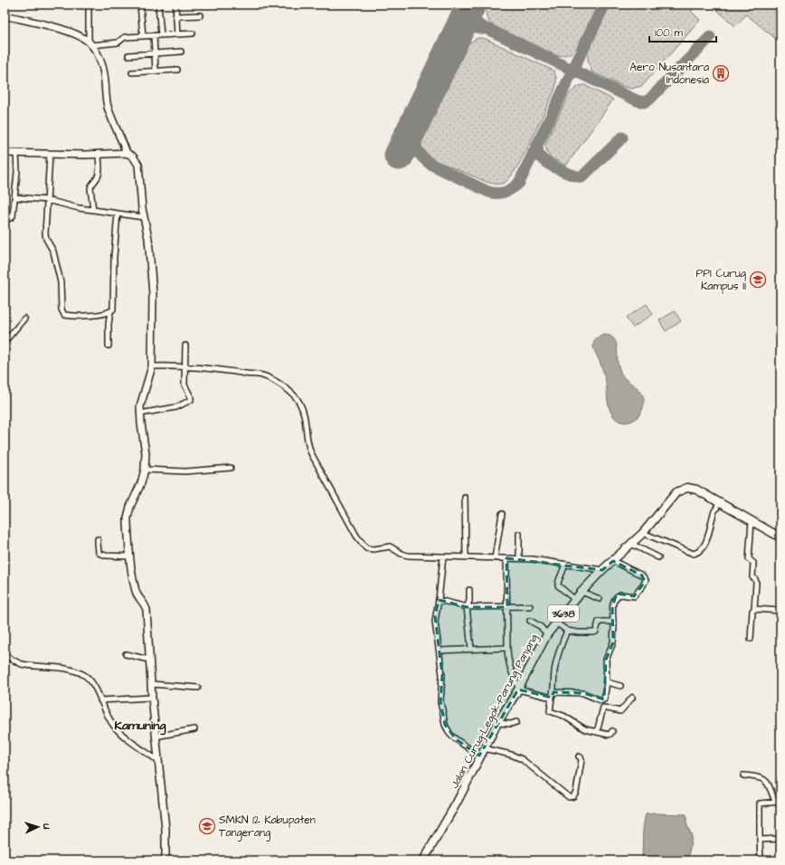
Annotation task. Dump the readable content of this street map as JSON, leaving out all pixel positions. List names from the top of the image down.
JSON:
{
  "streets": {
    "main road": ["3638", "Jalan Curug–Legok–Parung Panjang"]
  },
  "districts": ["Kamuning"],
  "places": {
    "building": ["Aero Nusantara Indonesia"],
    "school or university": ["PPI Curug Kampus II", "SMKN 12 Kabupaten Tangerang"]
  },
  "scale_bar": "100 m",
  "north": "right"
}
